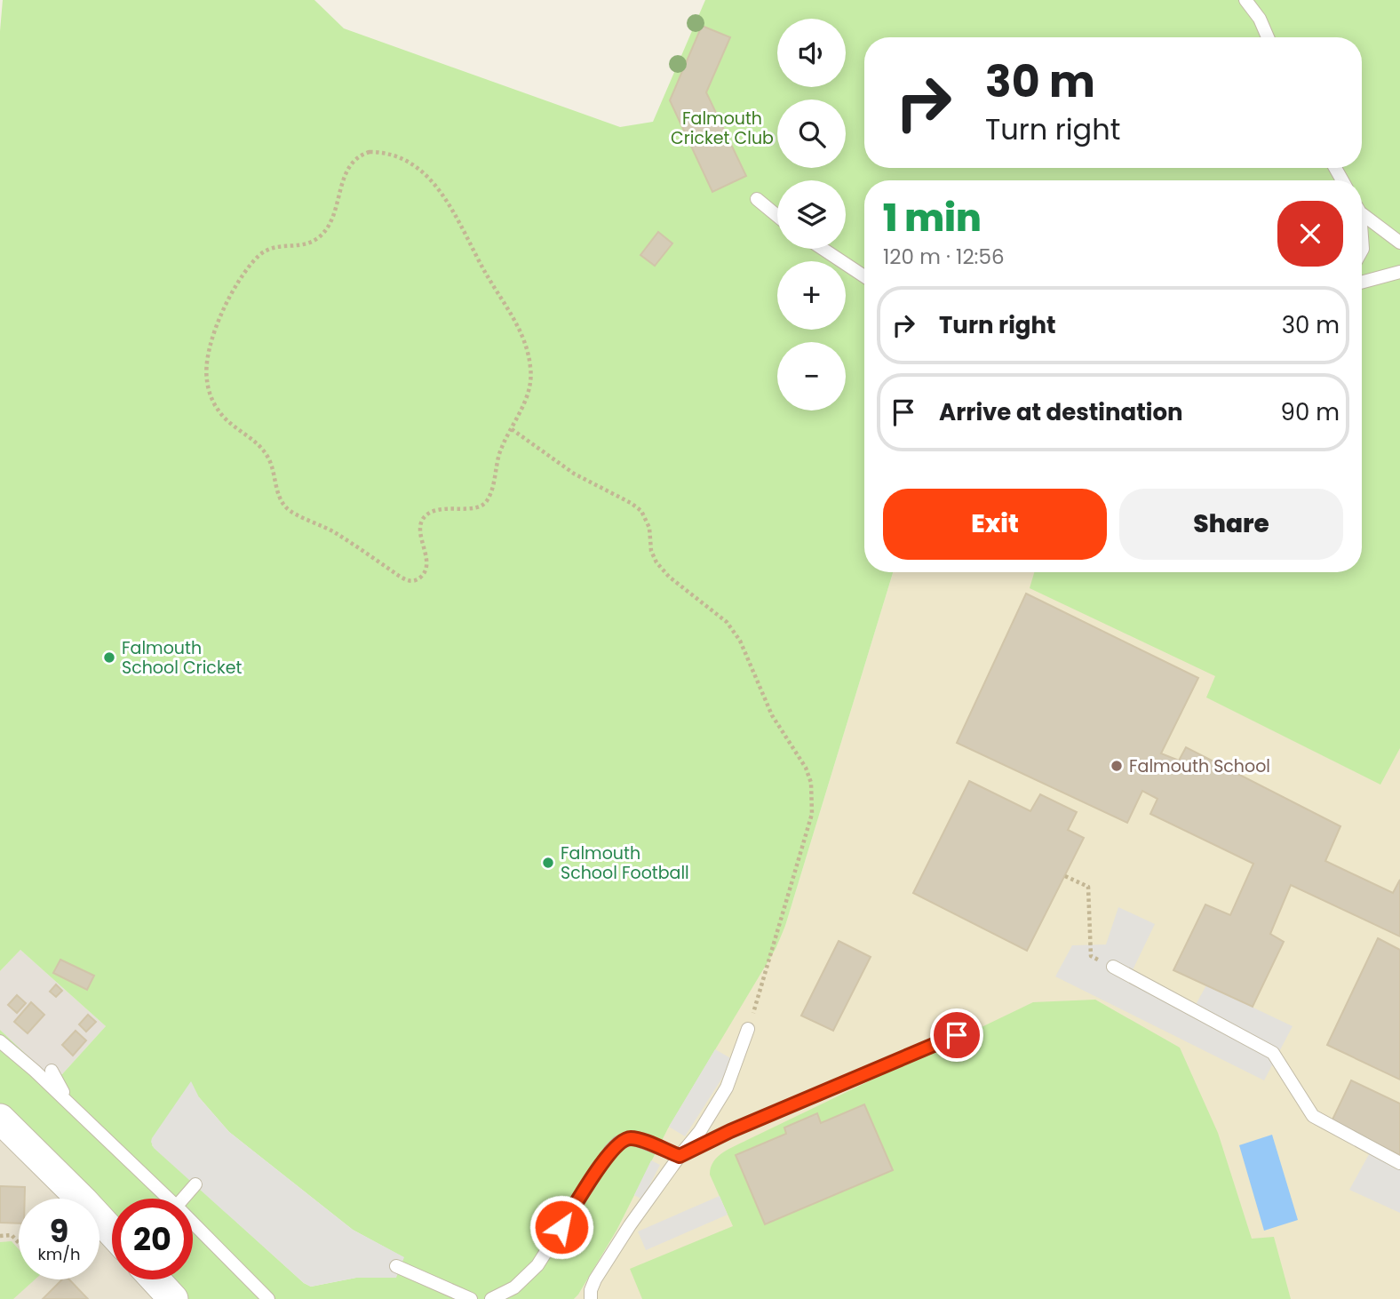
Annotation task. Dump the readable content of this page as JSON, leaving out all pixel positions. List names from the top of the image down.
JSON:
{
  "parks": ["Falmouth Cricket Club"],
  "places": ["Falmouth School Cricket", "Falmouth School", "Falmouth School Football"],
  "page": {
    "map_buttons": ["+", "−"],
    "turn": ["30 m", "Turn right"],
    "heading": ["1 min", "120 m · 12:56"],
    "list": [
      {
        "name": "Turn right",
        "value": "30 m"
      },
      {
        "name": "Arrive at destination",
        "value": "90 m"
      }
    ],
    "buttons": ["Exit", "Share"],
    "speed": "9 km/h",
    "limit": "20"
  }
}
